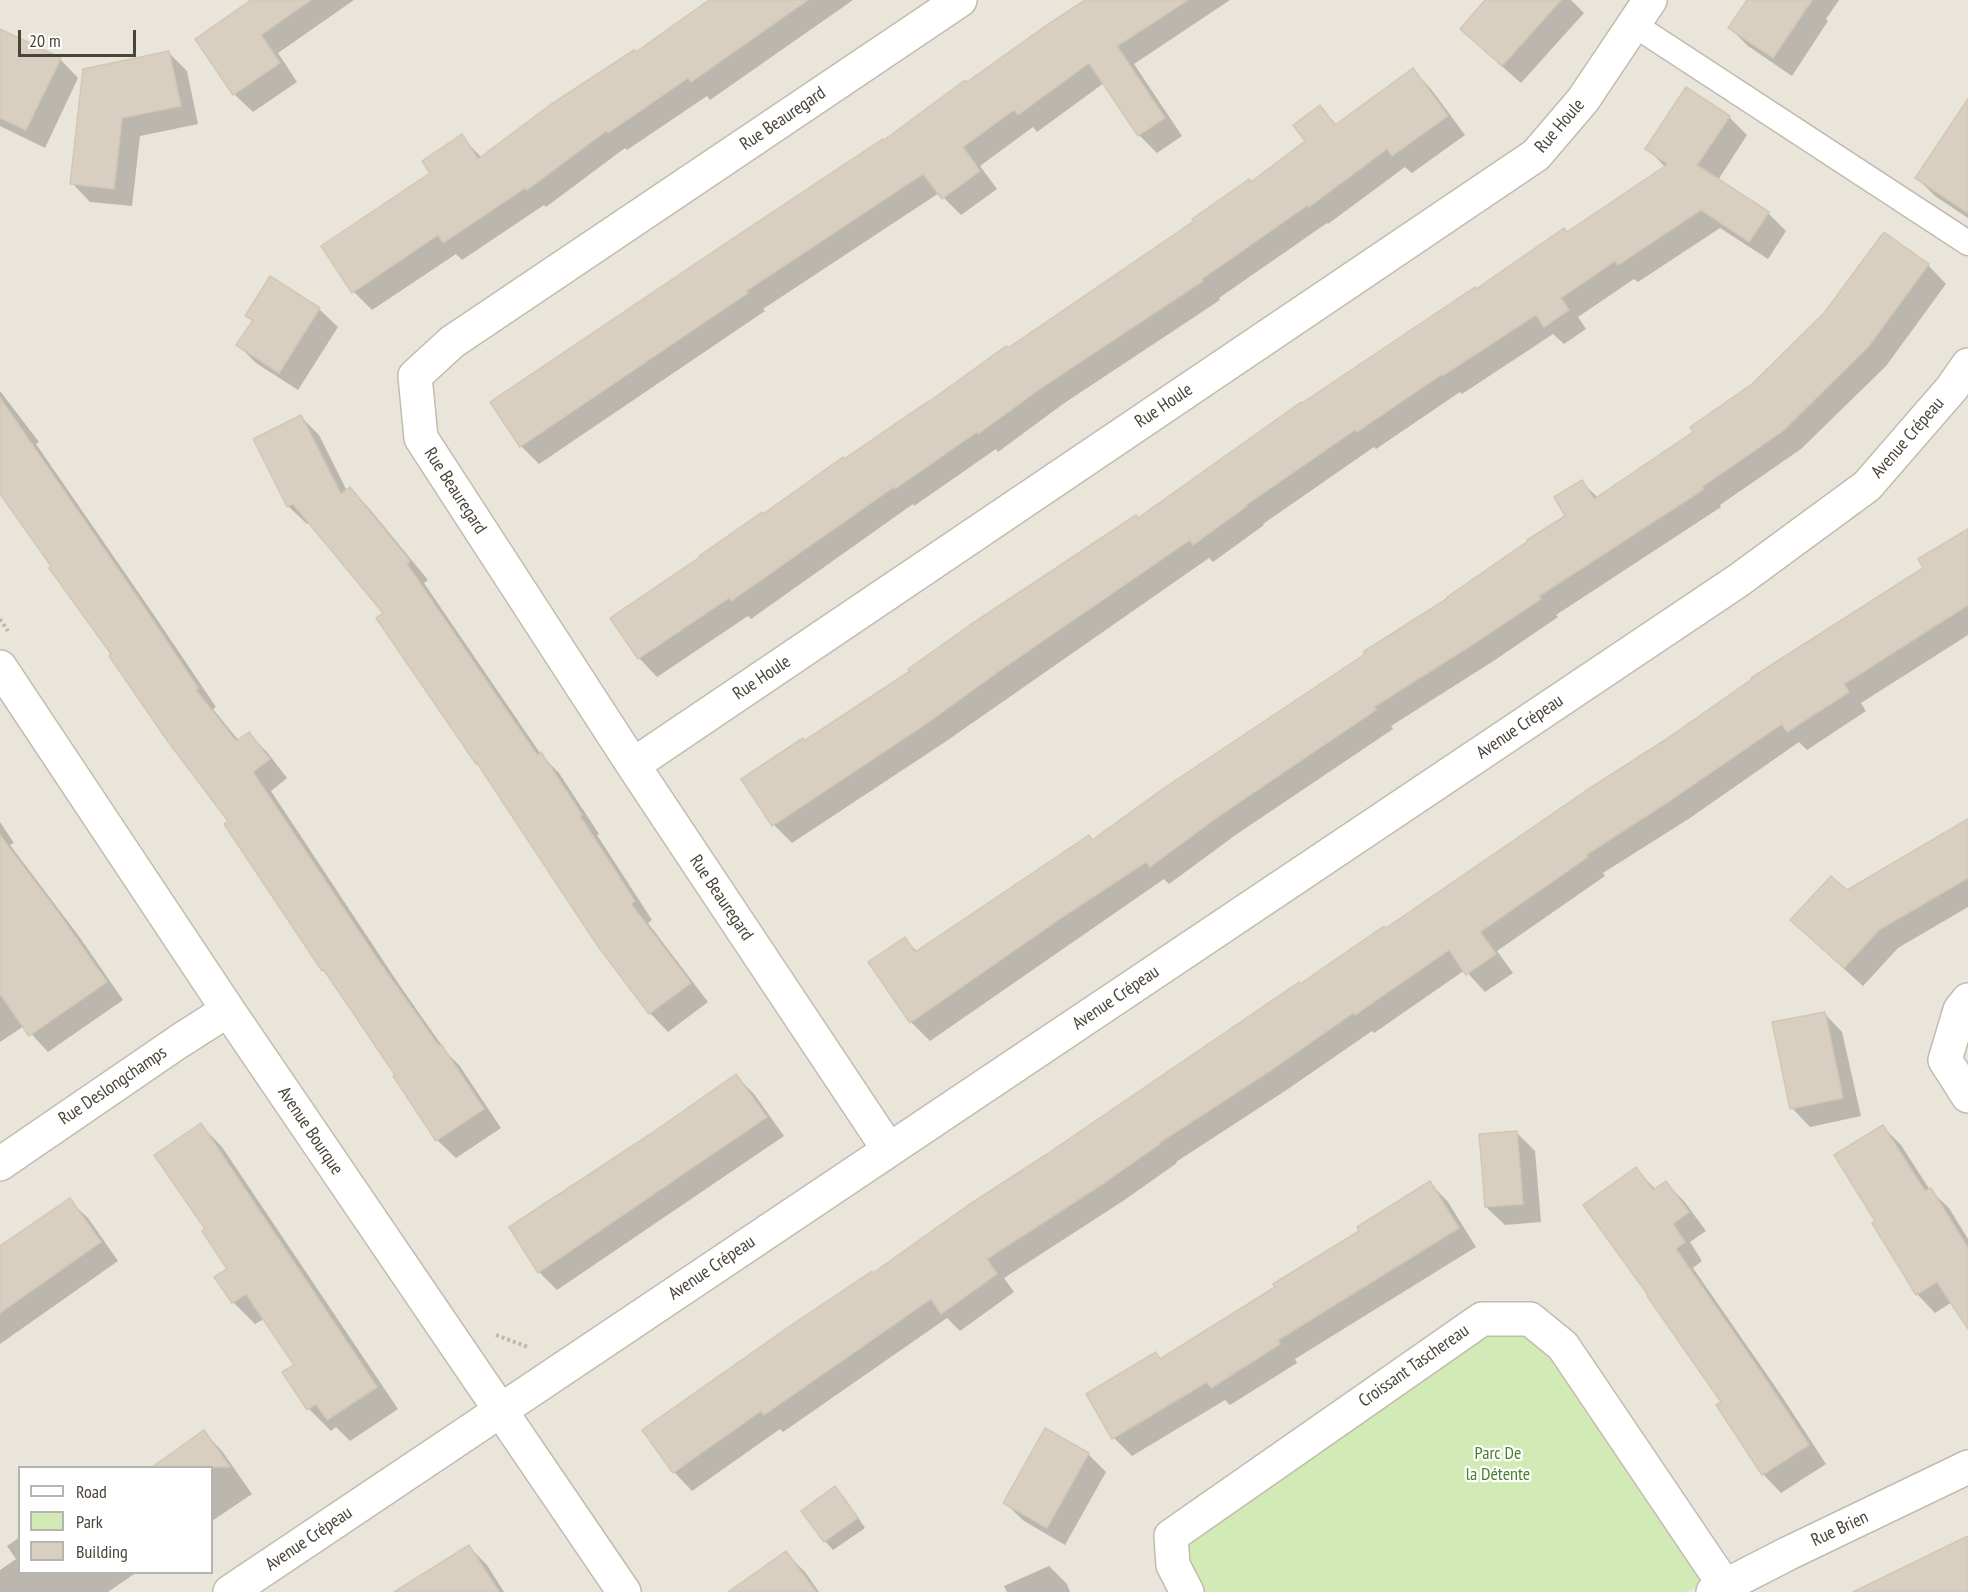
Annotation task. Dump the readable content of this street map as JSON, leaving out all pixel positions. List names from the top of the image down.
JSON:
{
  "streets": {
    "street": [
      "Rue Beauregard",
      "Rue Houle",
      "Avenue Crépeau",
      "Rue Deslongchamps",
      "Avenue Bourque",
      "Croissant Taschereau",
      "Rue Brien"
    ]
  },
  "crossings": [
    ["Rue Beauregard", "Rue Houle"],
    ["Rue Beauregard", "Avenue Crépeau"],
    ["Avenue Crépeau", "Avenue Bourque"],
    ["Rue Deslongchamps", "Avenue Bourque"],
    ["Croissant Taschereau", "Rue Brien"]
  ],
  "parks": ["Parc De la Détente"],
  "legend": ["Road", "Park", "Building"],
  "scale_bar": "20 m"
}
